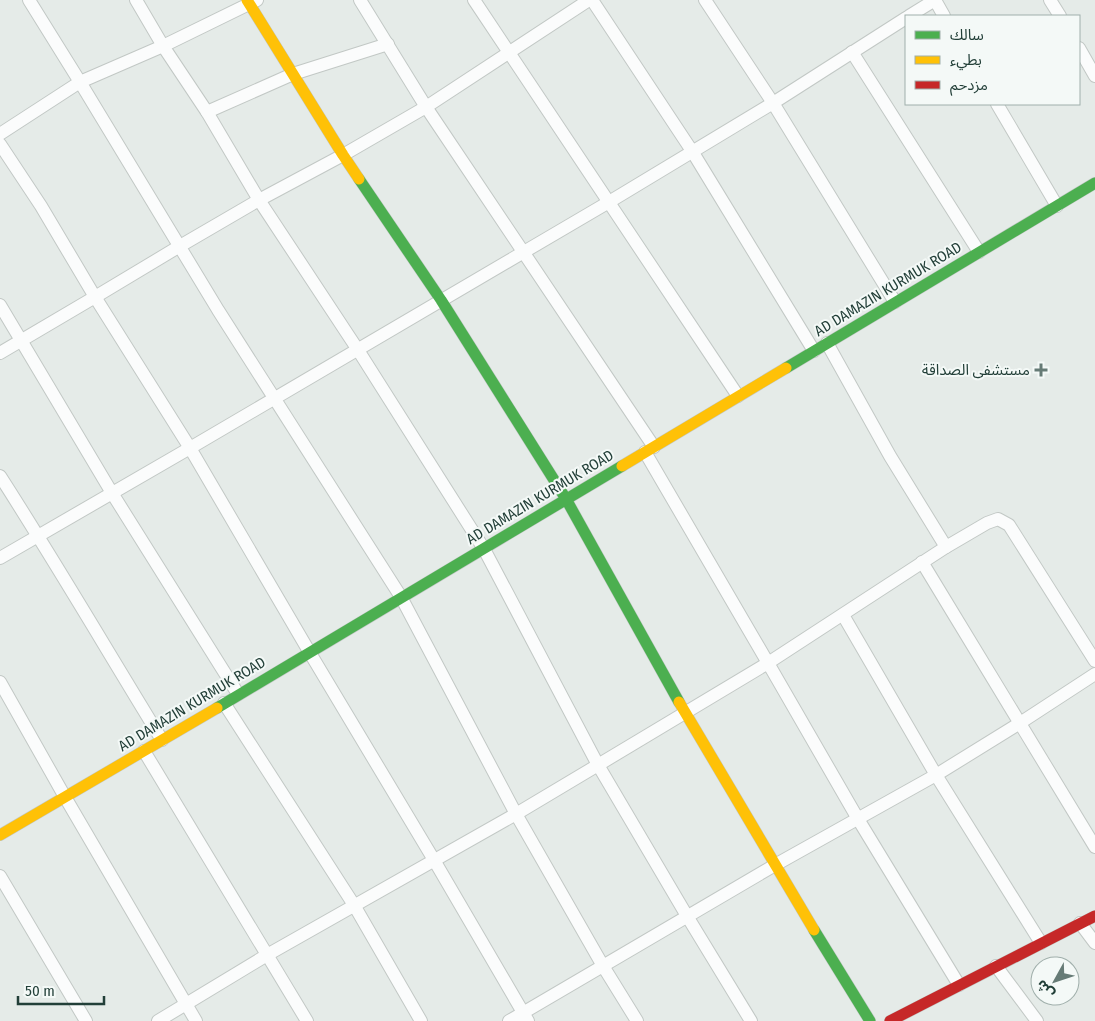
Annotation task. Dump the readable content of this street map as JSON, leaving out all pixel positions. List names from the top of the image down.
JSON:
{
  "streets": {
    "main road": ["AD DAMAZIN KURMUK ROAD"]
  },
  "places": {
    "health": ["مستشفى الصداقة"]
  },
  "legend": ["سالك", "بطيء", "مزدحم"],
  "scale_bar": "50 m",
  "north": "bottom left"
}
